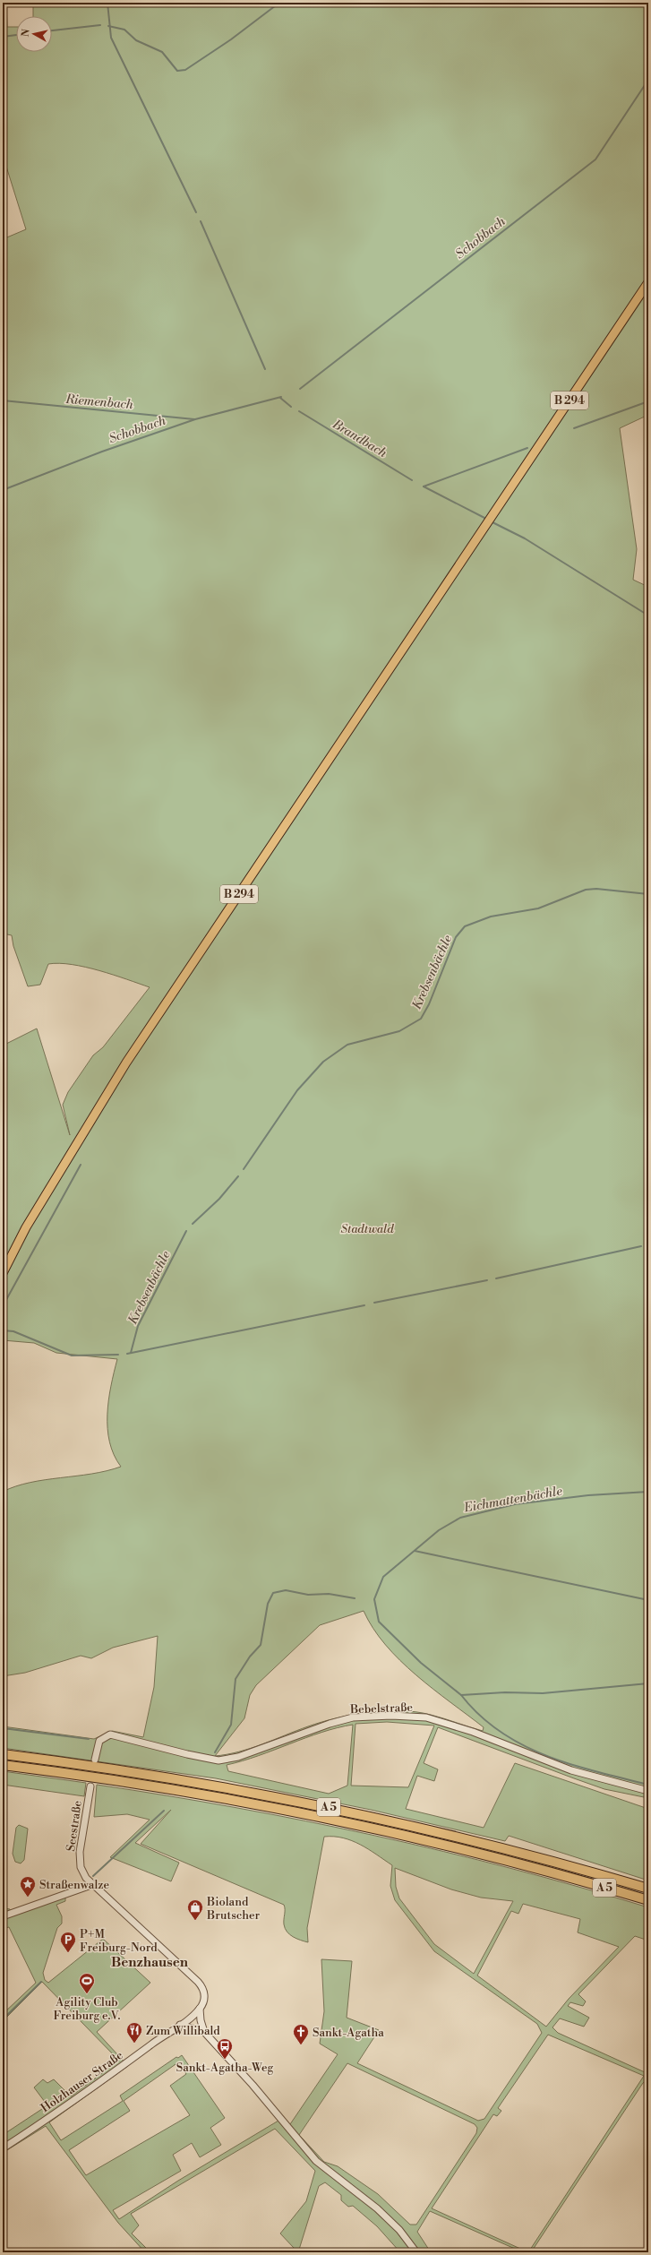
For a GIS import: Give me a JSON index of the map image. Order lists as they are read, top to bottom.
{
  "streets": {
    "highway": ["A 5"],
    "main road": ["B 294"],
    "street": ["Bebelstraße", "Seestraße", "Holzhauser Straße"]
  },
  "districts": ["Benzhausen"],
  "water": [
    "Schobbach",
    "Riemenbach",
    "Brandbach",
    "Krebsenbächle",
    "Eichmattenbächle"
  ],
  "parks": ["Stadtwald"],
  "places": {
    "place": ["Straßenwalze"],
    "shop": ["Bioland Brutscher"],
    "parking": ["P+M Freiburg-Nord"],
    "sports": ["Agility Club Freiburg e.V."],
    "restaurant": ["Zum Willibald"],
    "church": ["Sankt-Agatha"],
    "bus stop": ["Sankt-Agatha-Weg"]
  },
  "north": "left"
}
